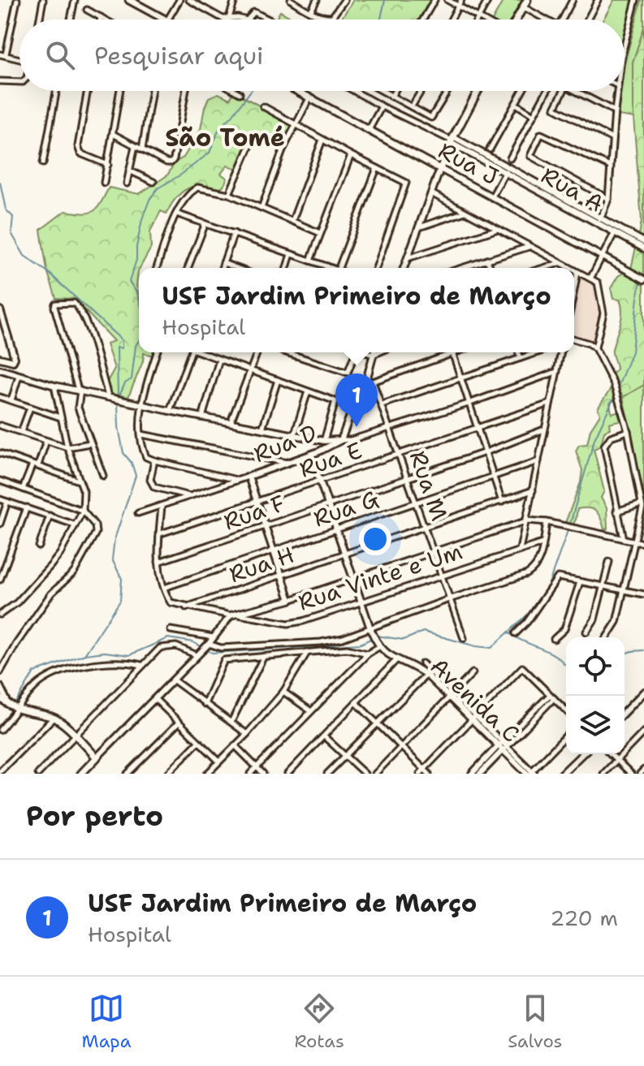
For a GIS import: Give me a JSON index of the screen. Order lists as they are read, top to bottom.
{
  "streets": {
    "main road": ["Rua J"],
    "street": [
      "Rua A",
      "Rua D",
      "Rua E",
      "Rua M",
      "Rua G",
      "Rua F",
      "Rua H",
      "Rua Vinte e Um",
      "Avenida C"
    ]
  },
  "crossings": [
    ["Rua D", "Rua M"],
    ["Rua E", "Rua M"],
    ["Rua M", "Rua G"],
    ["Rua M", "Rua F"],
    ["Rua M", "Rua H"],
    ["Rua M", "Rua Vinte e Um"],
    ["Rua H", "Rua Vinte e Um"]
  ],
  "districts": ["São Tomé"],
  "page": {
    "search": "Pesquisar aqui",
    "popup": ["USF Jardim Primeiro de Março", "Hospital"],
    "pins": "1",
    "heading": "Por perto",
    "list": [
      {
        "mark": "1",
        "name": "USF Jardim Primeiro de Março",
        "note": "Hospital",
        "value": "220 m"
      }
    ],
    "nav": ["Mapa", "Rotas", "Salvos"]
  }
}
